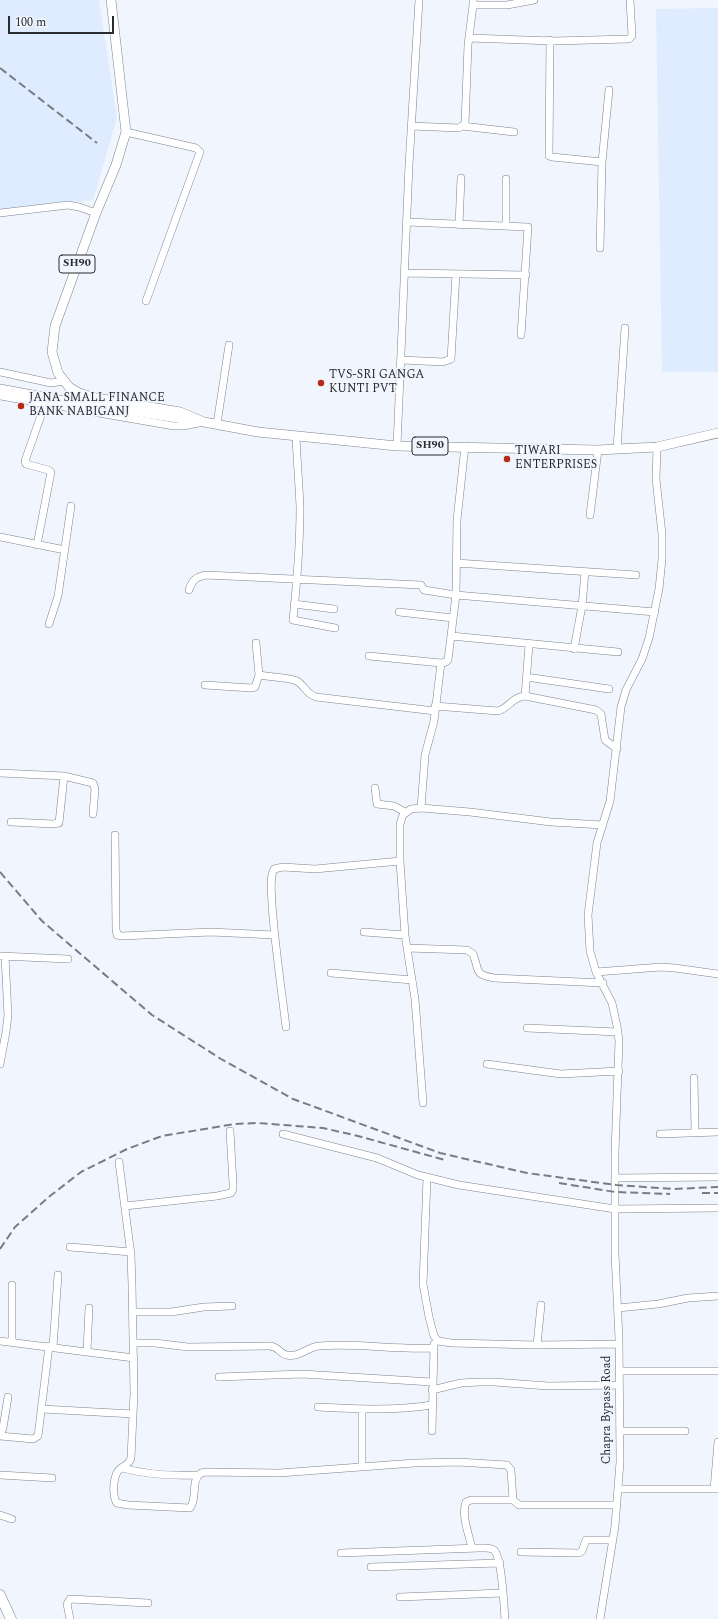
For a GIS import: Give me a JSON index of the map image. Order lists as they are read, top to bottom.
{
  "streets": {
    "main road": ["SH90"],
    "street": ["Chapra Bypass Road"]
  },
  "crossings": [
    ["SH90", "Chapra Bypass Road"]
  ],
  "places": ["TVS-SRI GANGA KUNTI PVT", "JANA SMALL FINANCE BANK NABIGANJ", "TIWARI ENTERPRISES"],
  "scale_bar": "100 m"
}
